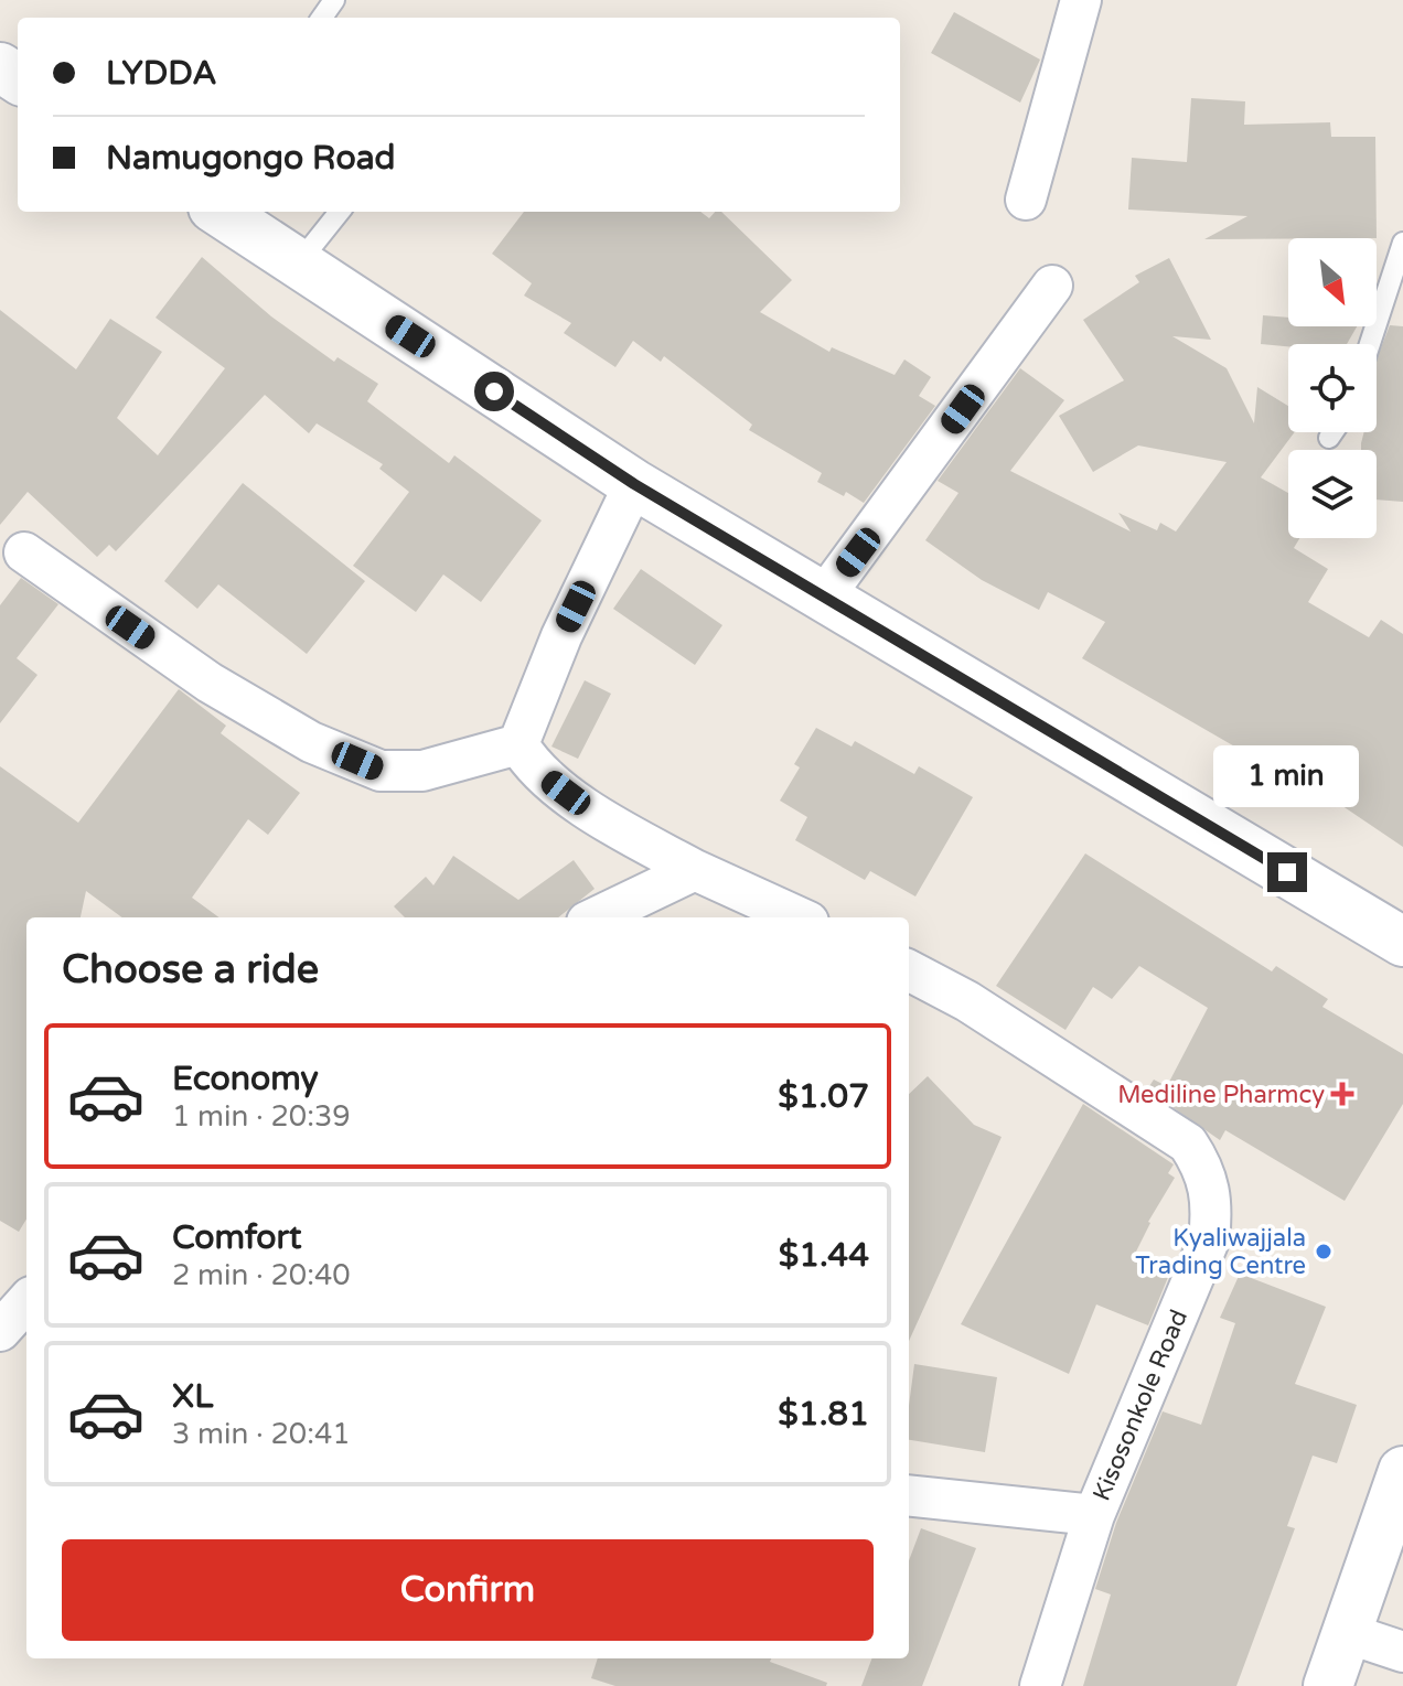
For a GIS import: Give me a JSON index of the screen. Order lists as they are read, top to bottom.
{
  "streets": {
    "street": ["Kisosonkole Road"]
  },
  "places": {
    "health": ["Mediline Pharmcy"],
    "other": ["Kyaliwajjala Trading Centre"]
  },
  "north": "bottom right",
  "page": {
    "banner": ["LYDDA", "Namugongo Road"],
    "bubble": "1 min",
    "heading": "Choose a ride",
    "list": [
      {
        "name": "Economy",
        "note": "1 min · 20:39",
        "value": "$1.07"
      },
      {
        "name": "Comfort",
        "note": "2 min · 20:40",
        "value": "$1.44"
      },
      {
        "name": "XL",
        "note": "3 min · 20:41",
        "value": "$1.81"
      }
    ],
    "buttons": "Confirm"
  }
}
